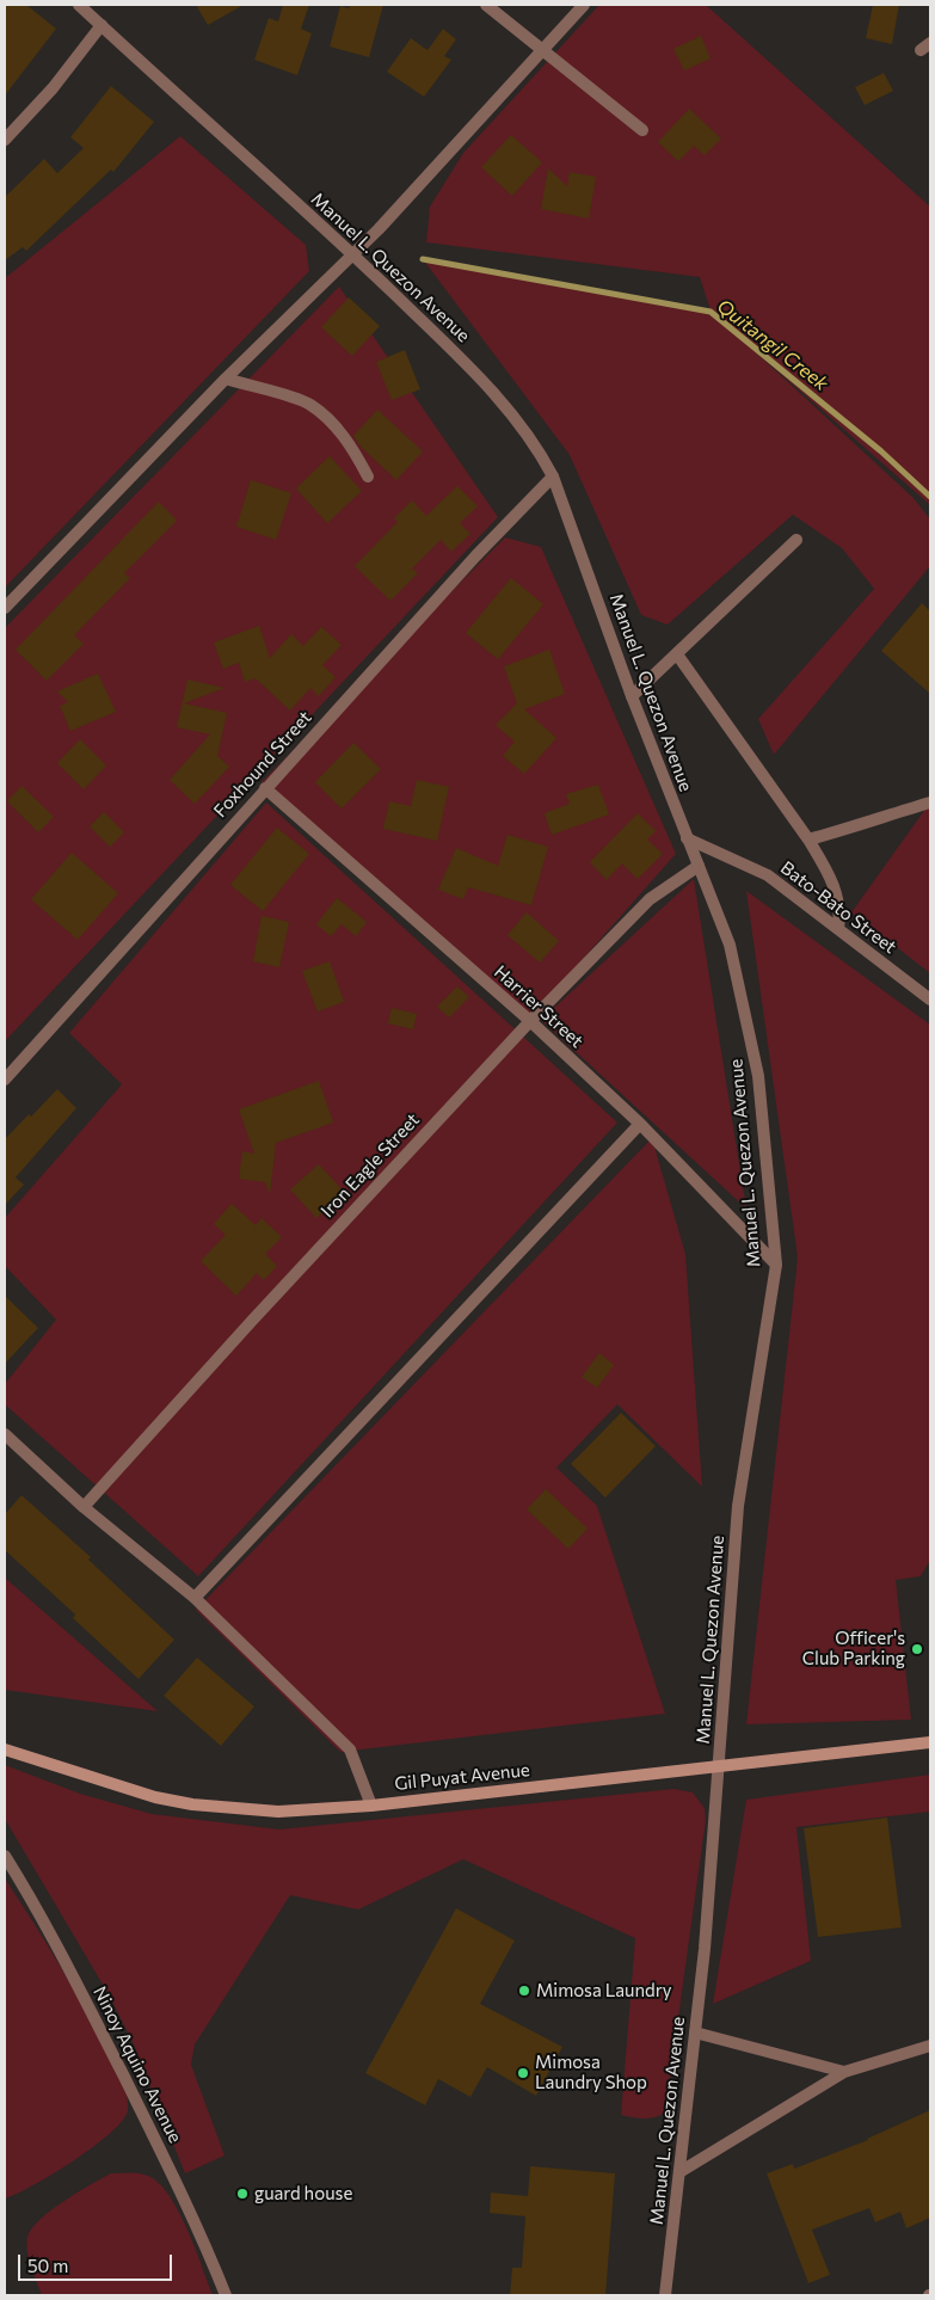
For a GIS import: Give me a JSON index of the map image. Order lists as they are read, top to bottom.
{
  "streets": {
    "main road": ["Gil Puyat Avenue"],
    "street": [
      "Manuel L. Quezon Avenue",
      "Foxhound Street",
      "Bato-Bato Street",
      "Harrier Street",
      "Iron Eagle Street",
      "Ninoy Aquino Avenue"
    ]
  },
  "crossings": [
    ["Manuel L. Quezon Avenue", "Foxhound Street"],
    ["Manuel L. Quezon Avenue", "Bato-Bato Street"],
    ["Manuel L. Quezon Avenue", "Harrier Street"],
    ["Manuel L. Quezon Avenue", "Iron Eagle Street"],
    ["Manuel L. Quezon Avenue", "Gil Puyat Avenue"],
    ["Foxhound Street", "Harrier Street"],
    ["Harrier Street", "Iron Eagle Street"]
  ],
  "water": ["Quitangil Creek"],
  "places": [
    "Officer's Club Parking",
    "Mimosa Laundry",
    "Mimosa Laundry Shop",
    "guard house"
  ],
  "scale_bar": "50 m"
}
